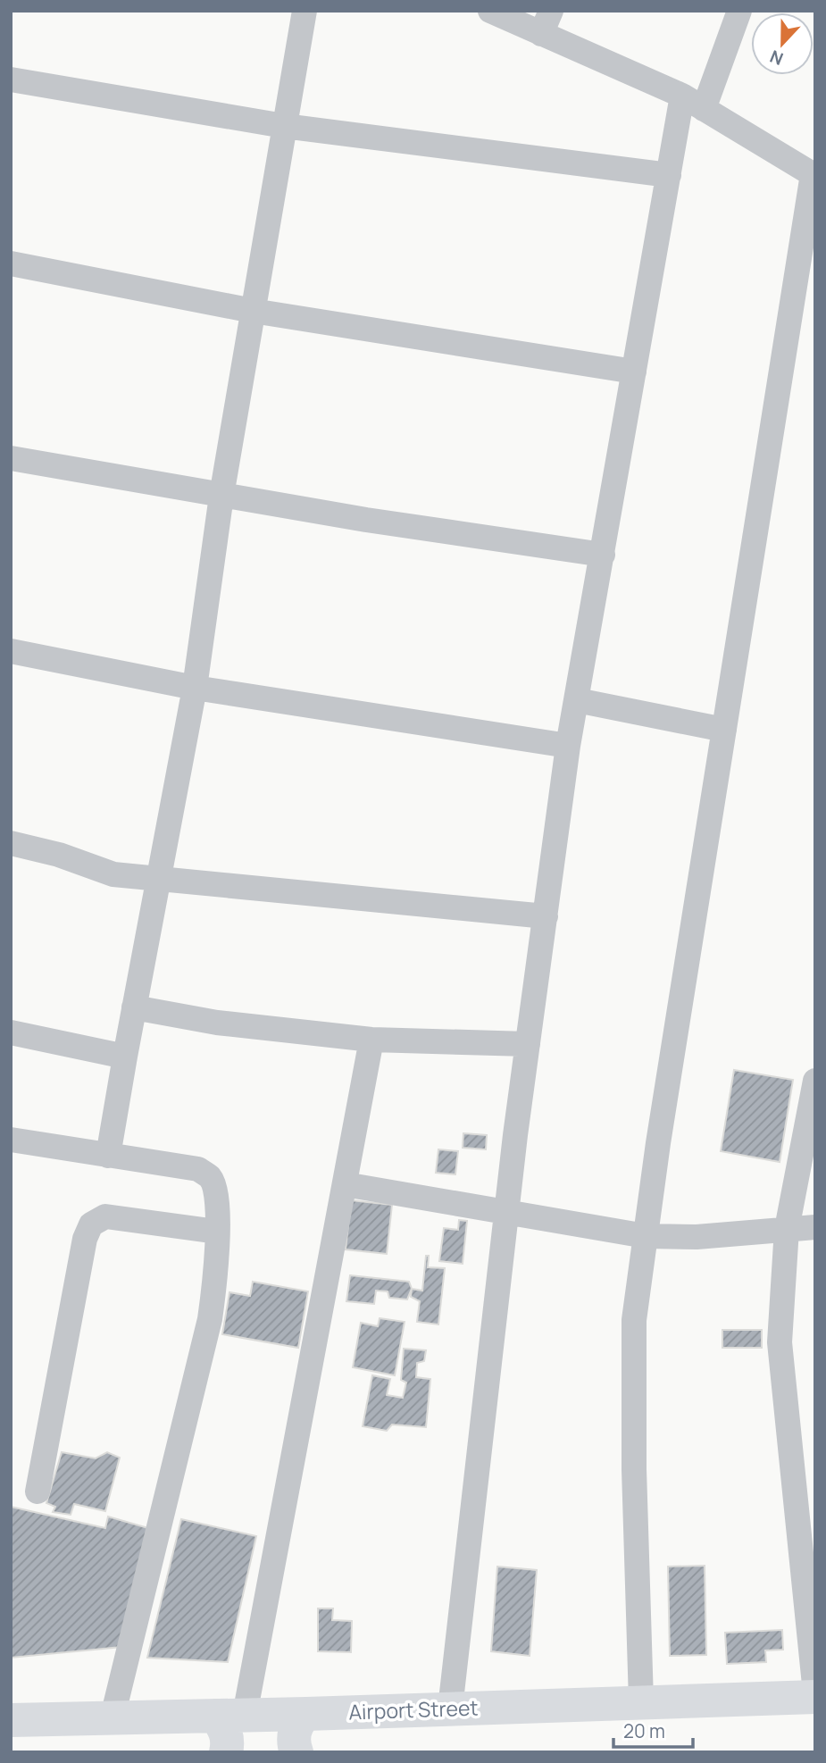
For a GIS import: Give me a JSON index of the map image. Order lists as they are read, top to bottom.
{
  "streets": {
    "main road": ["Airport Street"]
  },
  "scale_bar": "20 m",
  "north": "bottom"
}
